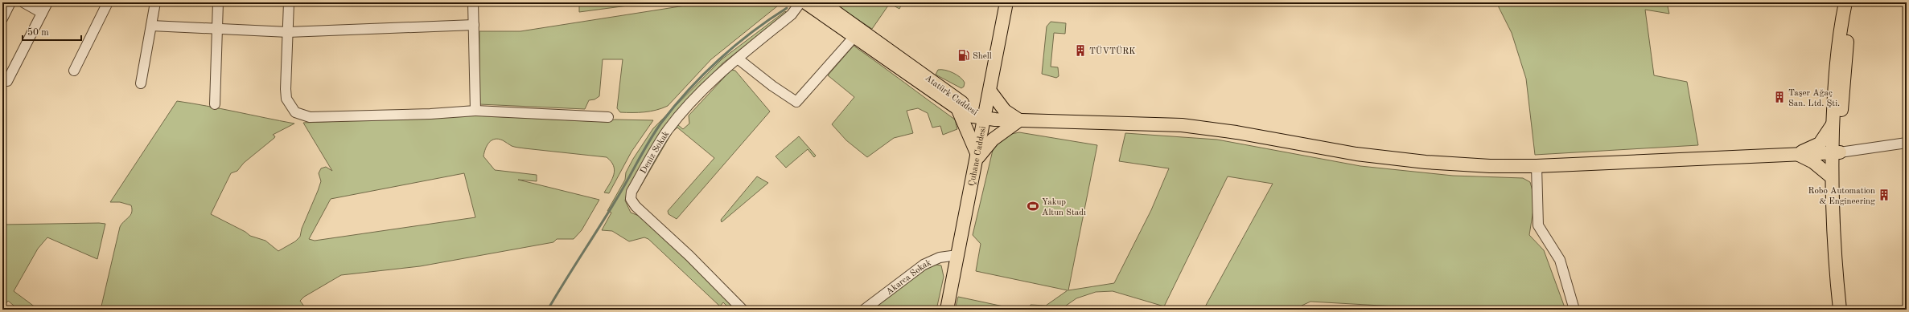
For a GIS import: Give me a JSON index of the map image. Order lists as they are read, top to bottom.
{
  "streets": {
    "main road": ["Atatürk Caddesi", "Çuhane Caddesi"],
    "street": ["Deniz Sokak", "Akarca Sokak"]
  },
  "crossings": [
    ["Atatürk Caddesi", "Çuhane Caddesi"],
    ["Çuhane Caddesi", "Akarca Sokak"]
  ],
  "places": {
    "building": ["TÜVTÜRK", "Taşer Ağaç San. Ltd. Şti.", "Robo Automation & Engineering"],
    "fuel station": ["Shell"],
    "sports": ["Yakup Altun Stadı"]
  },
  "scale_bar": "50 m"
}
